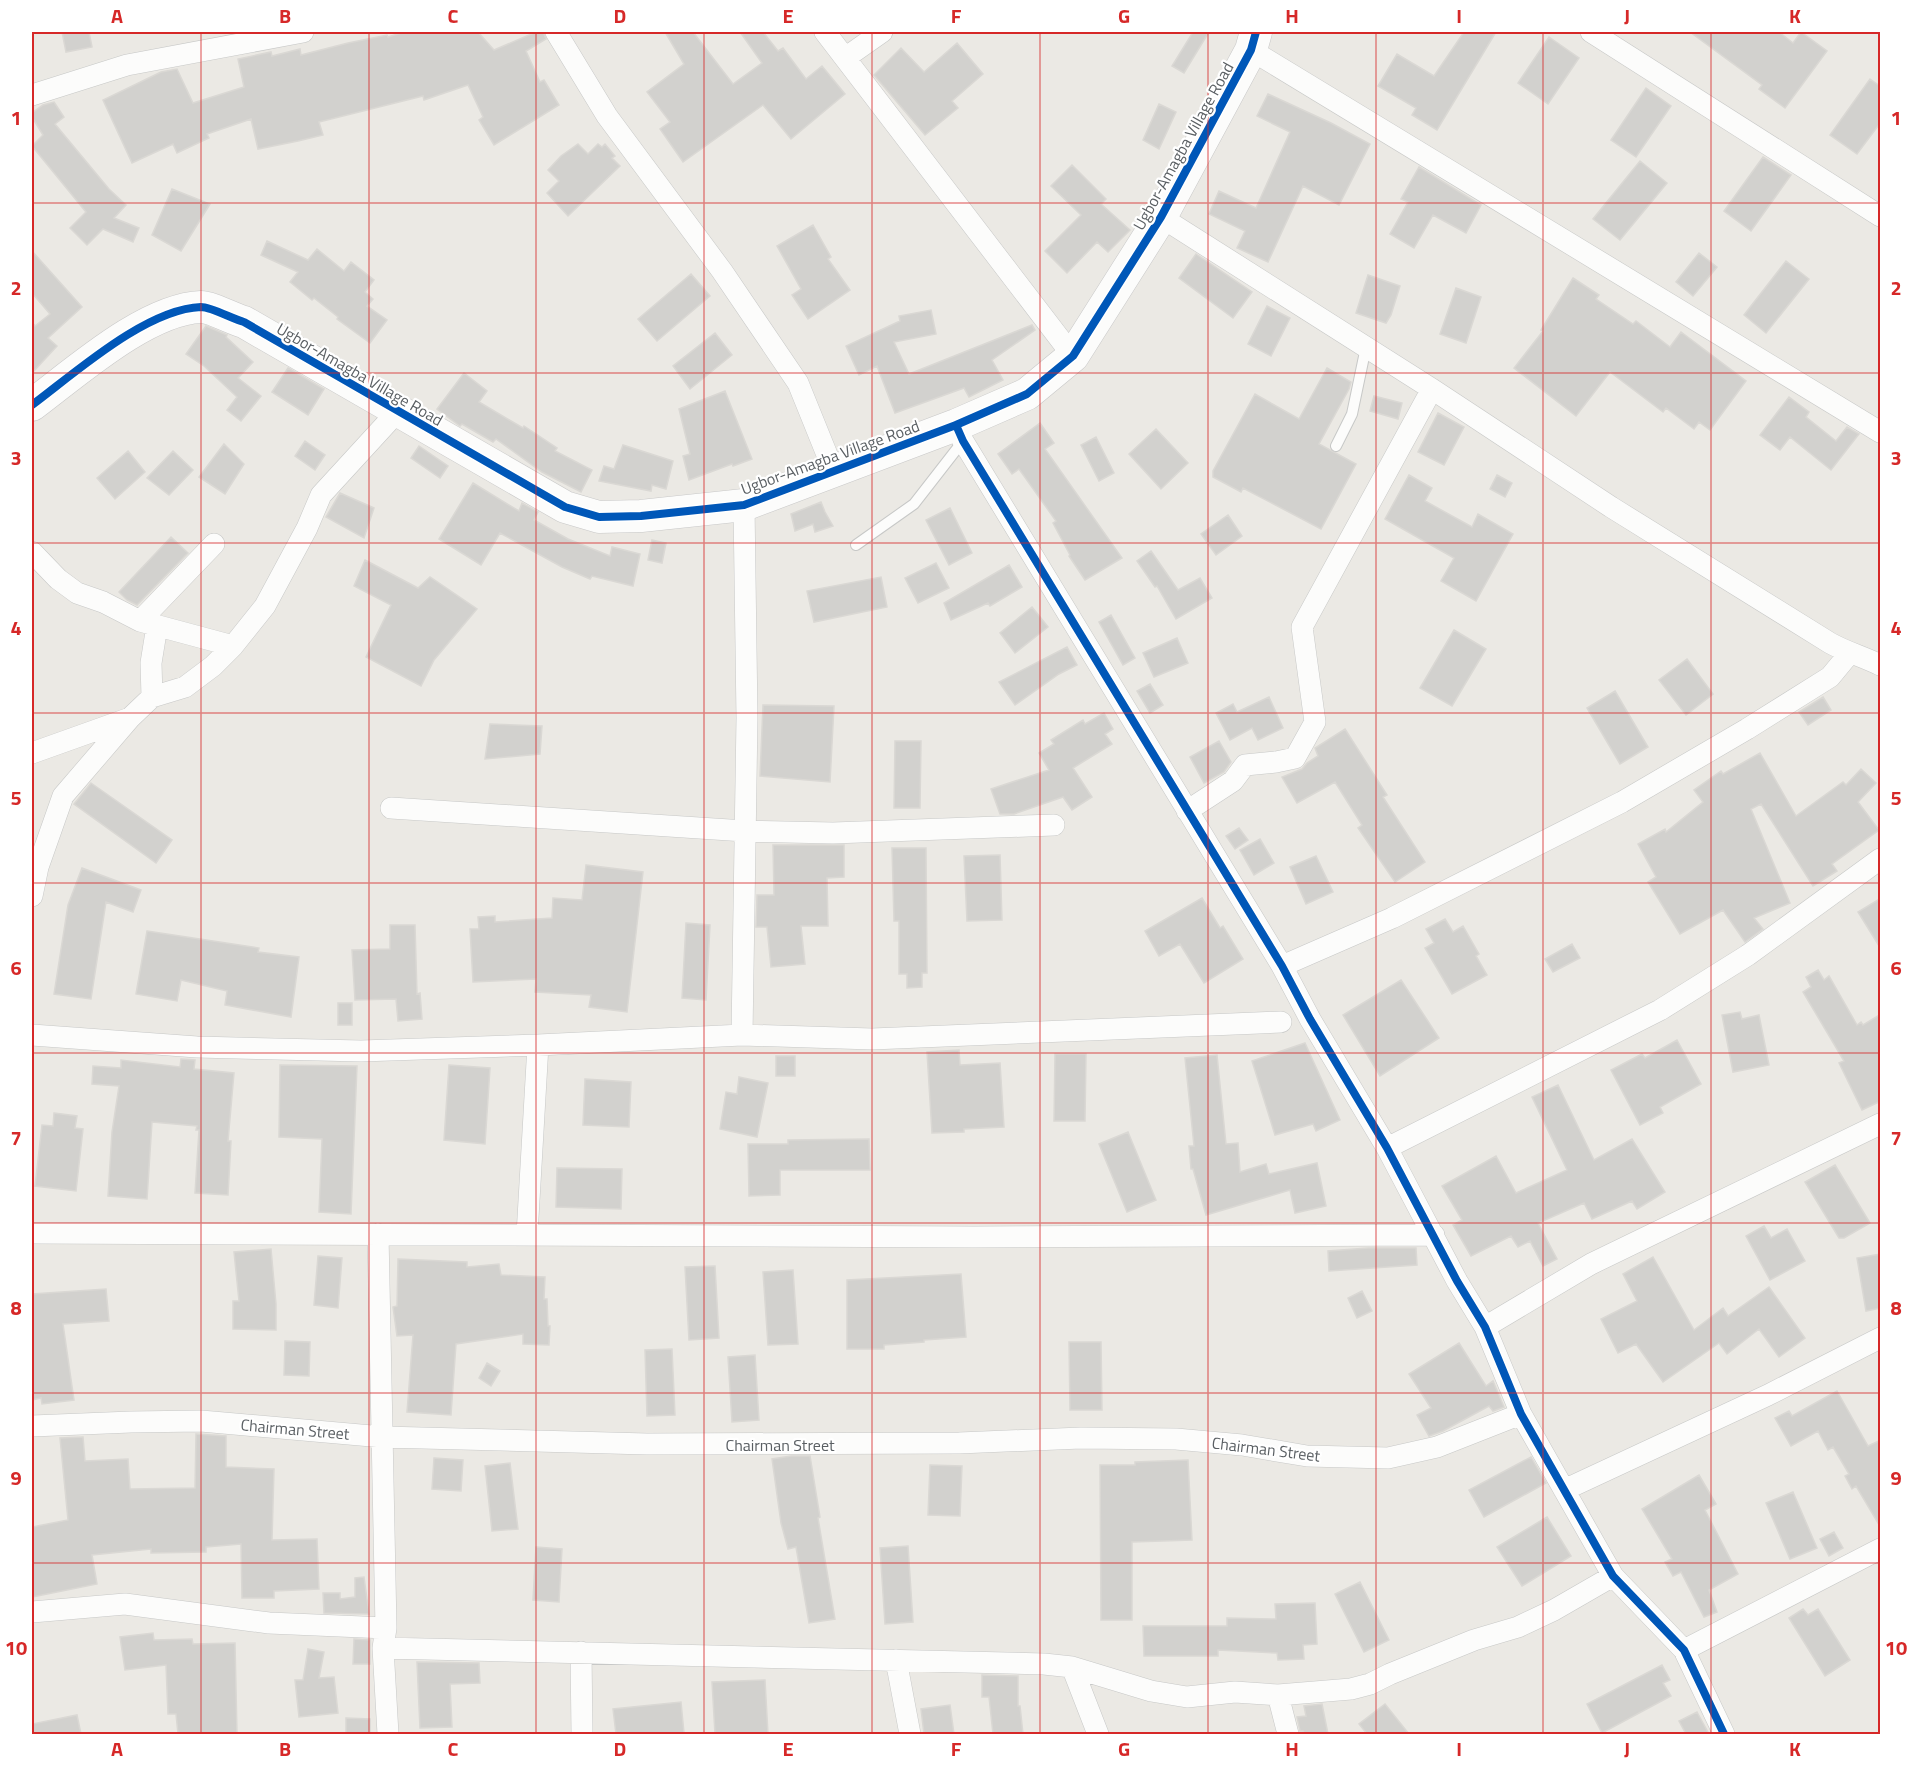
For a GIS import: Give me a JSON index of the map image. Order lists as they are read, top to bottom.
{
  "streets": {
    "street": ["Ugbor-Amagba Village Road", "Chairman Street"]
  },
  "grid": {
    "columns": [
      "A",
      "B",
      "C",
      "D",
      "E",
      "F",
      "G",
      "H",
      "I",
      "J",
      "K"
    ],
    "rows": [
      "1",
      "2",
      "3",
      "4",
      "5",
      "6",
      "7",
      "8",
      "9",
      "10"
    ]
  }
}
